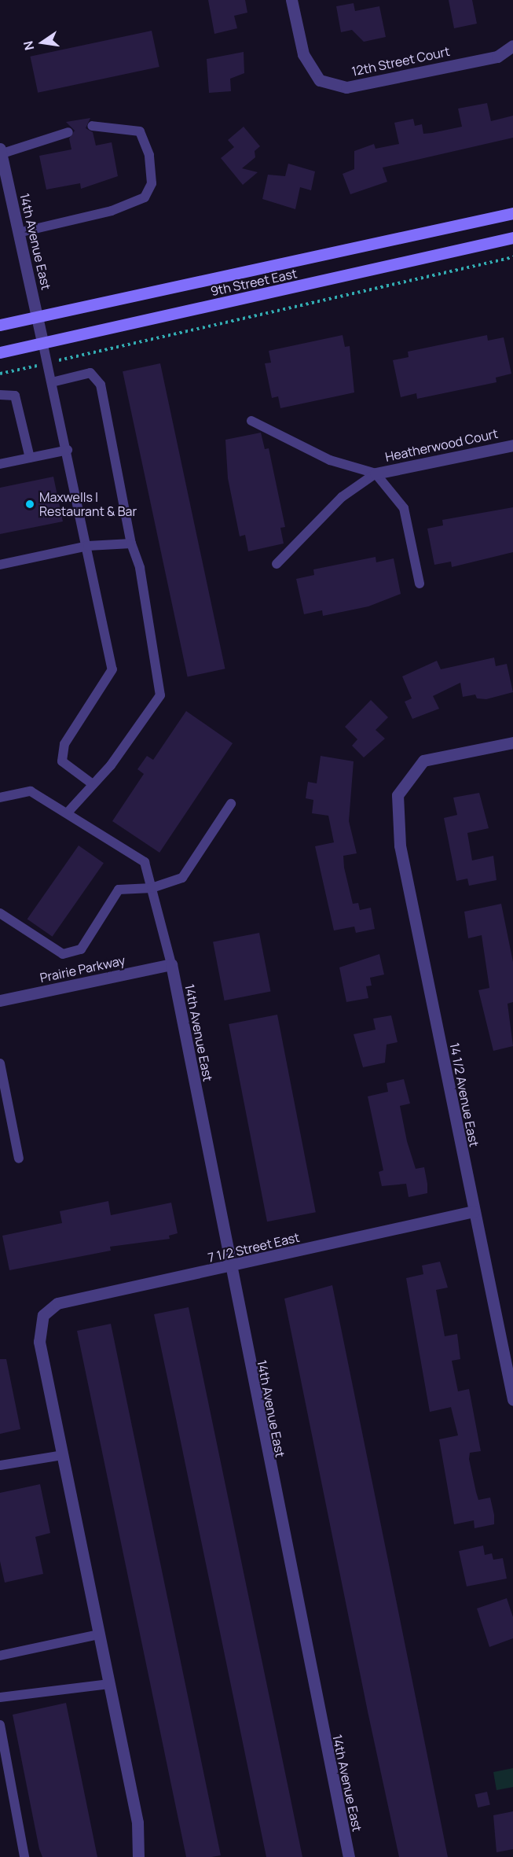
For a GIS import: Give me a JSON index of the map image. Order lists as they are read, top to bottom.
{
  "streets": {
    "main road": ["9th Street East"],
    "street": [
      "12th Street Court",
      "14th Avenue East",
      "Heatherwood Court",
      "Prairie Parkway",
      "14 1/2 Avenue East",
      "7 1/2 Street East"
    ]
  },
  "crossings": [
    ["14th Avenue East", "9th Street East"],
    ["14th Avenue East", "Prairie Parkway"],
    ["14th Avenue East", "7 1/2 Street East"],
    ["14 1/2 Avenue East", "7 1/2 Street East"]
  ],
  "places": ["Maxwells | Restaurant & Bar"],
  "north": "left"
}
